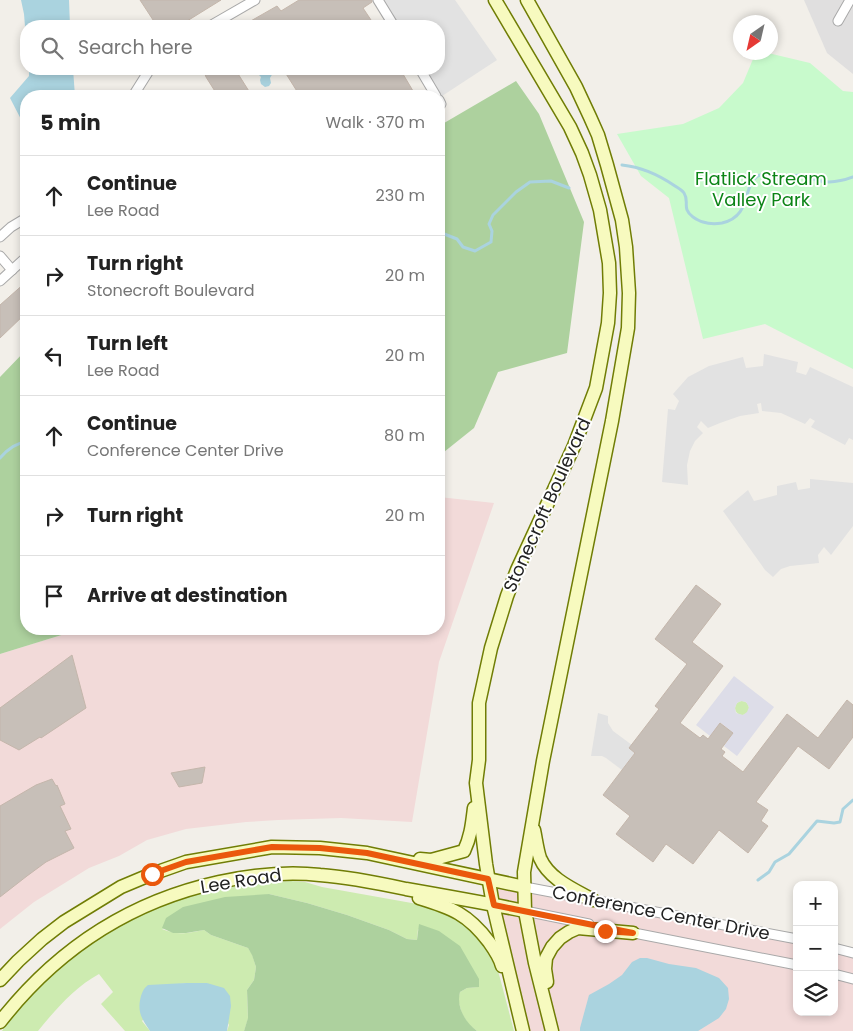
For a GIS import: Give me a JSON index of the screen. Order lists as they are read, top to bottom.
{
  "streets": {
    "main road": ["Stonecroft Boulevard", "Lee Road"],
    "street": ["Conference Center Drive"]
  },
  "crossings": [
    ["Stonecroft Boulevard", "Lee Road"],
    ["Stonecroft Boulevard", "Conference Center Drive"],
    ["Lee Road", "Conference Center Drive"]
  ],
  "parks": ["Flatlick Stream Valley Park"],
  "north": "bottom left",
  "page": {
    "search": "Search here",
    "heading": ["5 min", "Walk · 370 m"],
    "list": [
      ["Continue", "Lee Road", "230 m"],
      ["Turn right", "Stonecroft Boulevard", "20 m"],
      ["Turn left", "Lee Road", "20 m"],
      ["Continue", "Conference Center Drive", "80 m"],
      ["Turn right", "20 m"],
      "Arrive at destination"
    ],
    "map_buttons": ["+", "−"]
  }
}
